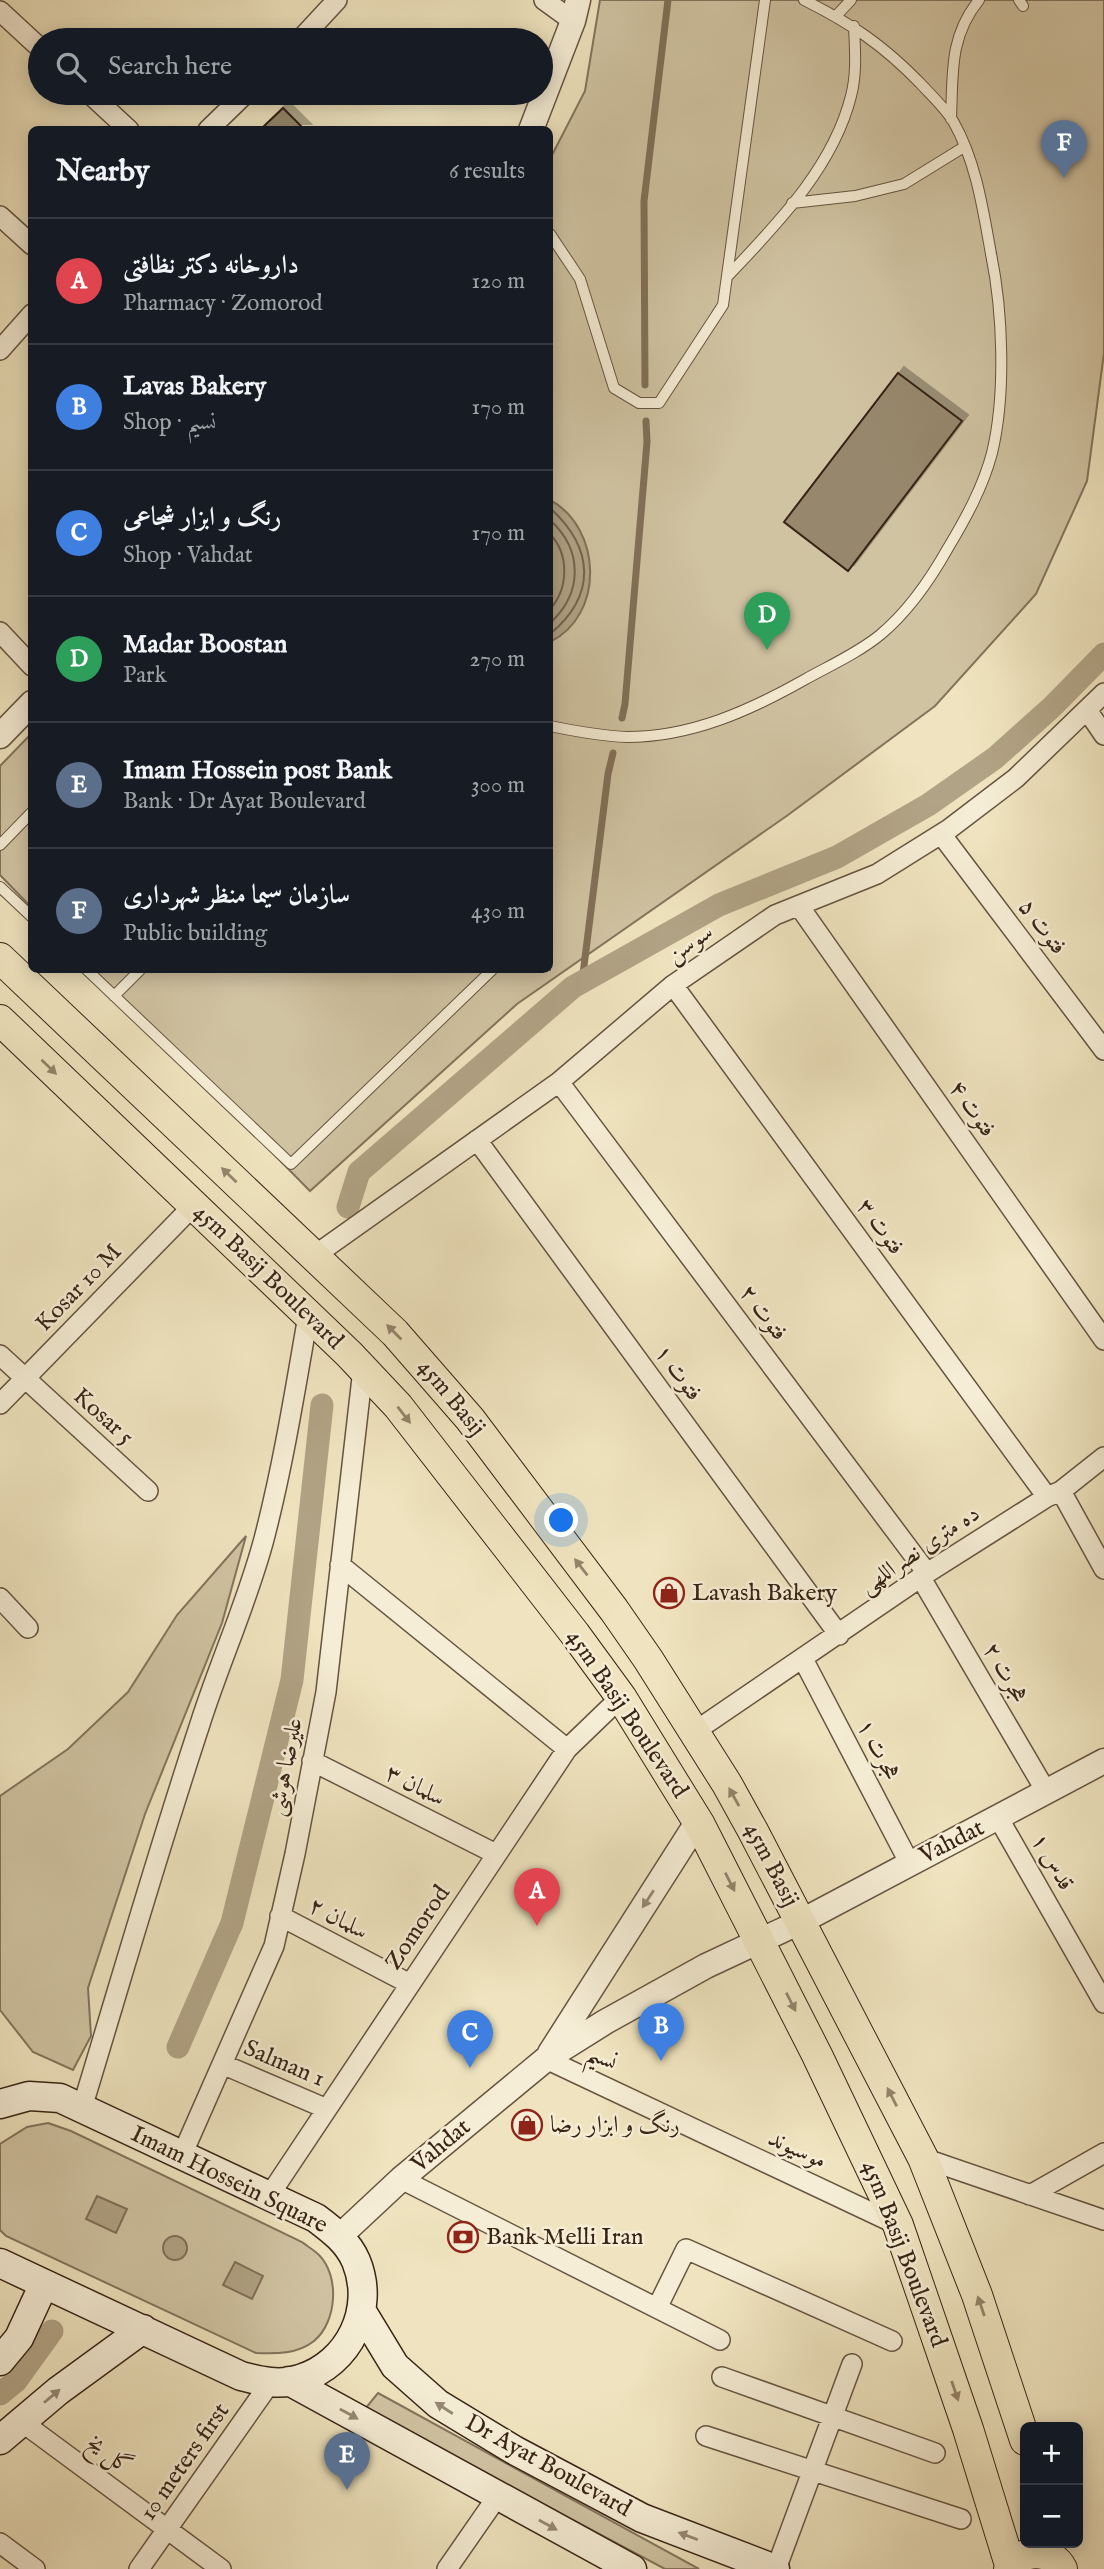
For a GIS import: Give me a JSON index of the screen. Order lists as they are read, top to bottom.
{
  "streets": {
    "main road": [
      "45m Basij Boulevard",
      "45m Basij",
      "Imam Hossein Square",
      "Dr Ayat Boulevard"
    ],
    "street": [
      "فتوت ۵",
      "سوسن",
      "فتوت ۴",
      "فتوت ۳",
      "Kosar 10 M",
      "فتوت ۲",
      "فتوت ۱",
      "Kosar 5",
      "ده متری نصراللهی",
      "هجرت ۲",
      "هجرت ۱",
      "علیرضا هوشی",
      "سلمان ۳",
      "Vahdat",
      "قدس ۱",
      "سلمان ۲",
      "Zomorod",
      "نسیم",
      "Salman 1",
      "موسیوند",
      "گل یخ",
      "10 meters first"
    ]
  },
  "crossings": [
    ["فتوت ۵", "سوسن"],
    ["سوسن", "فتوت ۴"],
    ["سوسن", "فتوت ۳"],
    ["سوسن", "فتوت ۲"],
    ["سوسن", "فتوت ۱"],
    ["سوسن", "45m Basij"],
    ["فتوت ۳", "ده متری نصراللهی"],
    ["45m Basij Boulevard", "Kosar 10 M"],
    ["45m Basij Boulevard", "45m Basij"],
    ["45m Basij Boulevard", "علیرضا هوشی"],
    ["45m Basij Boulevard", "Vahdat"],
    ["45m Basij Boulevard", "Zomorod"],
    ["45m Basij Boulevard", "موسیوند"],
    ["Kosar 10 M", "Kosar 5"],
    ["فتوت ۲", "ده متری نصراللهی"],
    ["فتوت ۲", "هجرت ۲"],
    ["فتوت ۱", "ده متری نصراللهی"],
    ["45m Basij", "ده متری نصراللهی"],
    ["45m Basij", "Vahdat"],
    ["ده متری نصراللهی", "هجرت ۲"],
    ["ده متری نصراللهی", "هجرت ۱"],
    ["هجرت ۲", "Vahdat"],
    ["هجرت ۱", "Vahdat"],
    ["علیرضا هوشی", "سلمان ۳"],
    ["علیرضا هوشی", "سلمان ۲"],
    ["علیرضا هوشی", "Salman 1"],
    ["علیرضا هوشی", "Imam Hossein Square"],
    ["سلمان ۳", "Zomorod"],
    ["Vahdat", "قدس ۱"],
    ["Vahdat", "نسیم"],
    ["Vahdat", "Imam Hossein Square"],
    ["سلمان ۲", "Zomorod"],
    ["Zomorod", "Salman 1"],
    ["Zomorod", "Imam Hossein Square"],
    ["نسیم", "موسیوند"],
    ["Imam Hossein Square", "10 meters first"],
    ["Imam Hossein Square", "Dr Ayat Boulevard"],
    ["گل یخ", "10 meters first"]
  ],
  "one_way": ["45m Basij"],
  "places": {
    "shop": ["Lavash Bakery", "رنگ و ابزار رضا"],
    "bank": ["Bank Melli Iran"]
  },
  "page": {
    "search": "Search here",
    "pins": [
      "F",
      "D",
      "A",
      "B",
      "C",
      "E"
    ],
    "heading": ["Nearby", "6 results"],
    "list": [
      {
        "mark": "A",
        "name": "داروخانه دکتر نظافتی",
        "note": "Pharmacy · Zomorod",
        "value": "120 m"
      },
      {
        "mark": "B",
        "name": "Lavas Bakery",
        "note": "Shop · نسیم",
        "value": "170 m"
      },
      {
        "mark": "C",
        "name": "رنگ و ابزار شجاعی",
        "note": "Shop · Vahdat",
        "value": "170 m"
      },
      {
        "mark": "D",
        "name": "Madar Boostan",
        "note": "Park",
        "value": "270 m"
      },
      {
        "mark": "E",
        "name": "Imam Hossein post Bank",
        "note": "Bank · Dr Ayat Boulevard",
        "value": "300 m"
      },
      {
        "mark": "F",
        "name": "سازمان سیما منظر شهرداری",
        "note": "Public building",
        "value": "430 m"
      }
    ],
    "map_buttons": ["+", "−"]
  }
}
